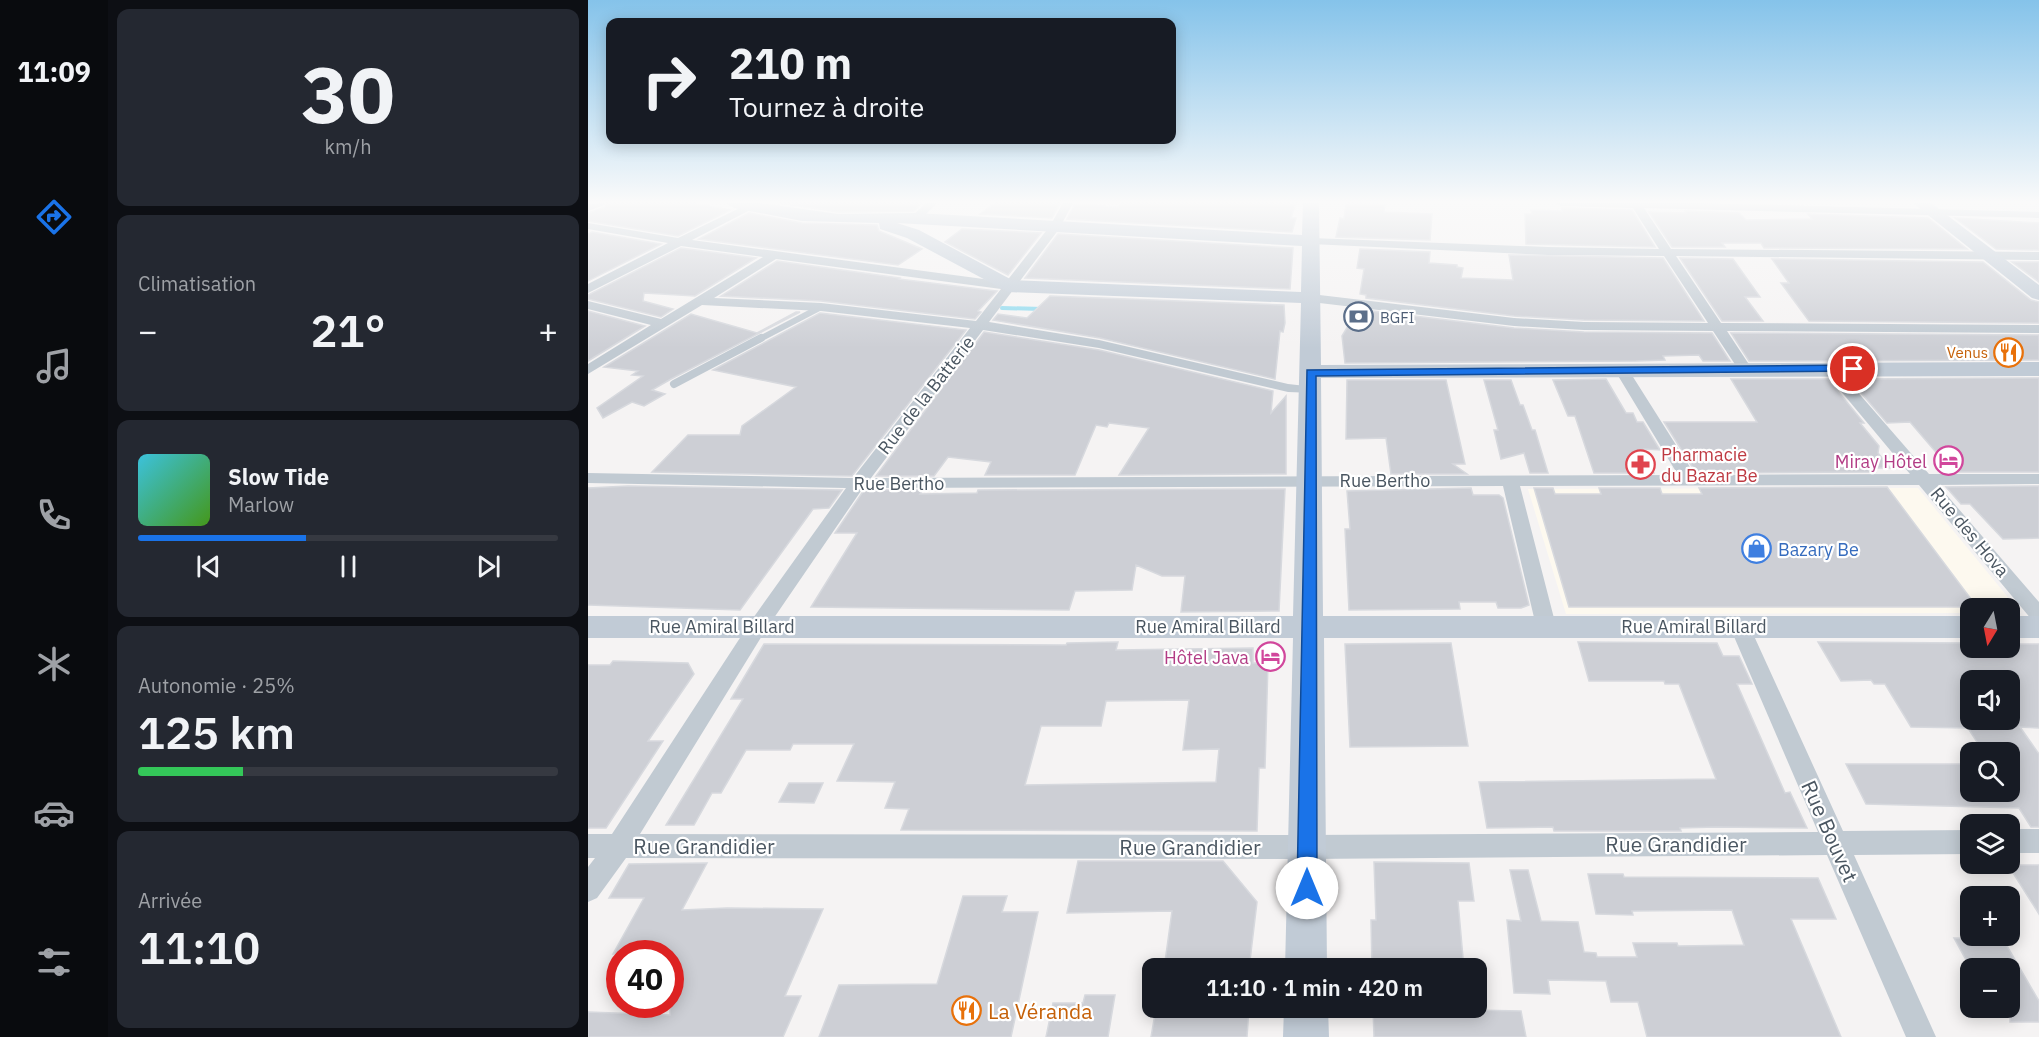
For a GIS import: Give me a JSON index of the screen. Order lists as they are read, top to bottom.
{
  "streets": {
    "street": [
      "Rue de la Batterie",
      "Rue Bertho",
      "Rue des Hova",
      "Rue Amiral Billard",
      "Rue Bouvet",
      "Rue Grandidier"
    ]
  },
  "crossings": [
    ["Rue de la Batterie", "Rue Bertho"],
    ["Rue de la Batterie", "Rue Amiral Billard"],
    ["Rue de la Batterie", "Rue Grandidier"],
    ["Rue Bertho", "Rue des Hova"],
    ["Rue Amiral Billard", "Rue Bouvet"],
    ["Rue Bouvet", "Rue Grandidier"]
  ],
  "places": {
    "bank": ["BGFI"],
    "restaurant": ["Venus", "La Véranda"],
    "hotel": ["Miray Hôtel", "Hôtel Java"],
    "pharmacy": ["Pharmacie du Bazar Be"],
    "shop": ["Bazary Be"]
  },
  "north": "bottom",
  "page": {
    "tabs": "11:09",
    "tile": [
      ["30", "km/h"],
      "Climatisation",
      ["Autonomie · 25%", "125 km"],
      ["Arrivée", "11:10"]
    ],
    "turn": ["210 m", "Tournez à droite"],
    "heat": ["−", "21°", "+"],
    "song": ["Slow Tide", "Marlow"],
    "map_buttons": ["+", "−"],
    "limit": "40",
    "trip": "11:10 · 1 min · 420 m"
  }
}
